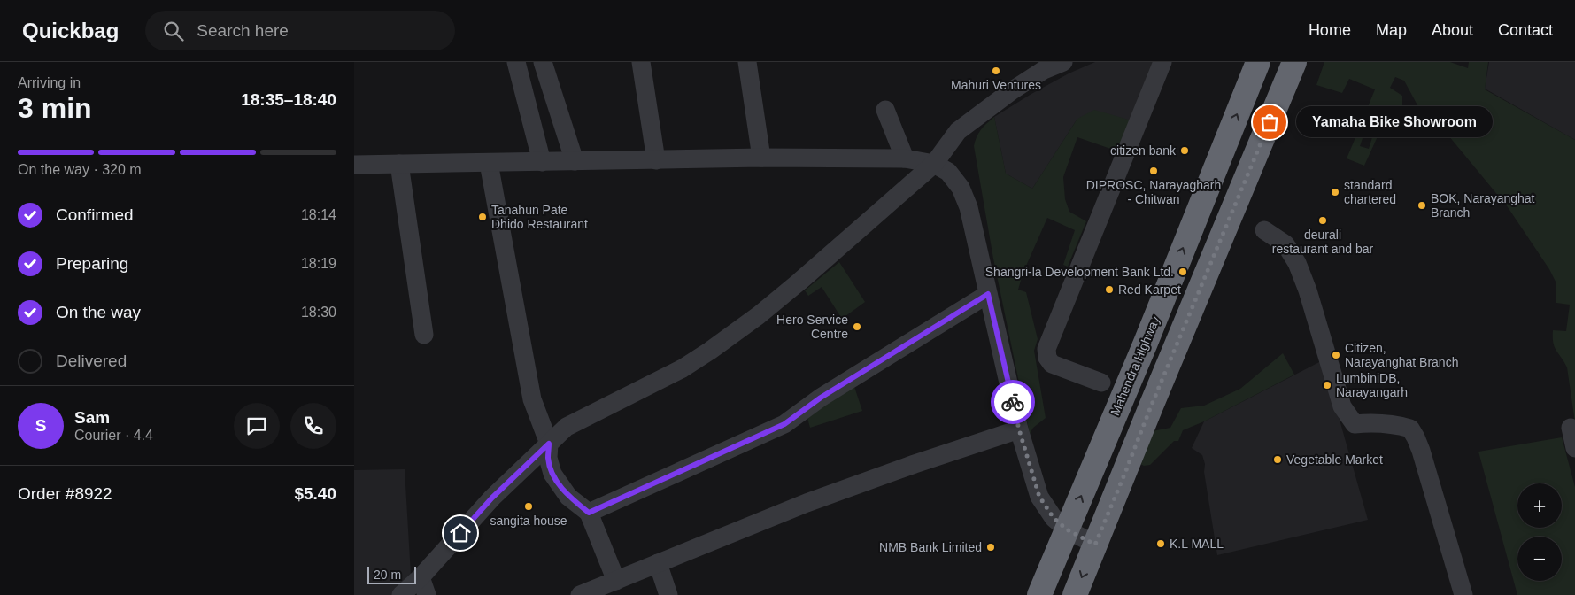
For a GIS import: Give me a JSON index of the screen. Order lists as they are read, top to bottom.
{
  "streets": {
    "highway": ["Mahendra Highway"]
  },
  "places": [
    "Mahuri Ventures",
    "Yamaha Bike Showroom",
    "citizen bank",
    "DIPROSC, Narayagharh - Chitwan",
    "standard chartered",
    "BOK, Narayanghat Branch",
    "Tanahun Pate Dhido Restaurant",
    "deurali restaurant and bar",
    "Shangri-la Development Bank Ltd.",
    "Red Karpet",
    "Hero Service Centre",
    "Citizen, Narayanghat Branch",
    "LumbiniDB, Narayangarh",
    "Vegetable Market",
    "sangita house",
    "K.L MALL",
    "NMB Bank Limited"
  ],
  "scale_bar": "20 m",
  "page": {
    "header": "Quickbag",
    "search": "Search here",
    "nav": [
      "Home",
      "Map",
      "About",
      "Contact"
    ],
    "heading": ["3 min", "Arriving in", "18:35–18:40"],
    "panel": [
      "Sam",
      "Courier · 4.4",
      "Order #8922",
      "$5.40"
    ],
    "bubble": "Yamaha Bike Showroom",
    "bar": "On the way · 320 m",
    "list": [
      ["Confirmed", "18:14"],
      ["Preparing", "18:19"],
      ["On the way", "18:30"],
      "Delivered"
    ],
    "round": "S",
    "map_buttons": ["+", "−"],
    "scale": "20 m"
  }
}
